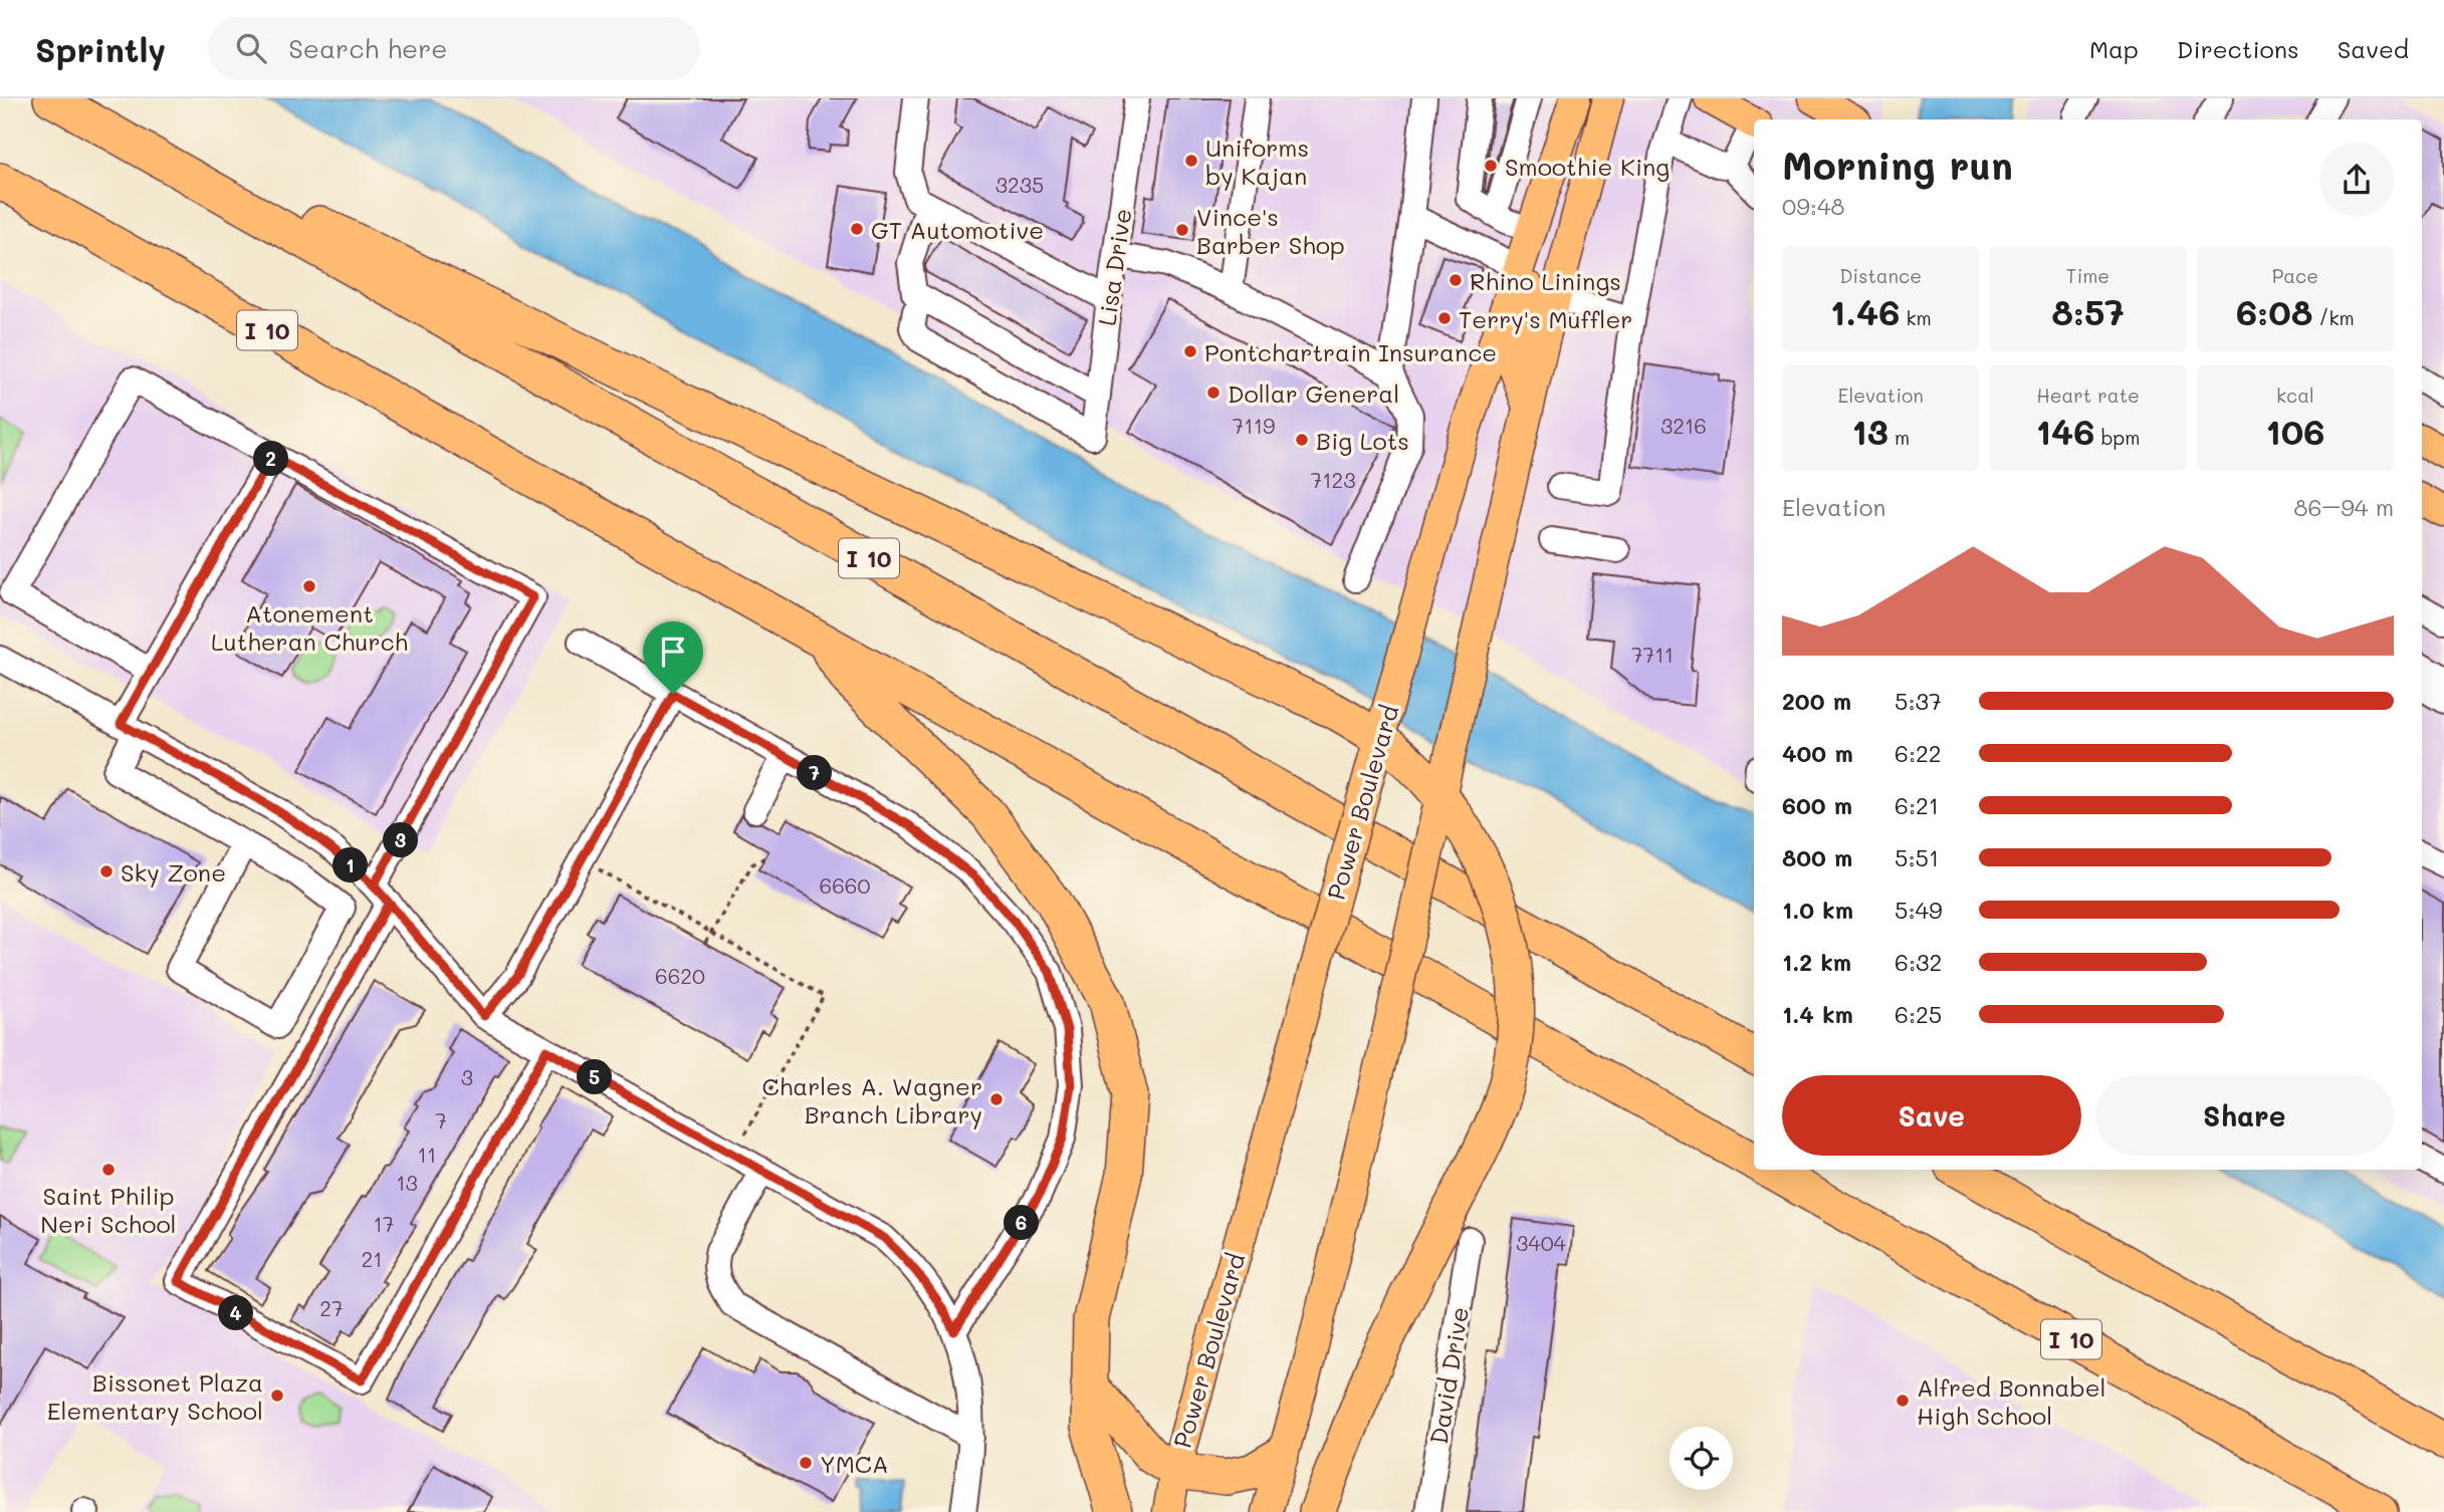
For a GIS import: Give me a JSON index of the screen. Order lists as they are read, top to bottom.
{
  "streets": {
    "highway": ["I 10"],
    "main road": ["Power Boulevard"],
    "street": ["Lisa Drive", "David Drive"]
  },
  "places": [
    "Uniforms by Kajan",
    "Smoothie King",
    "GT Automotive",
    "Vince's Barber Shop",
    "Rhino Linings",
    "Terry's Muffler",
    "Pontchartrain Insurance",
    "Dollar General",
    "Big Lots",
    "Atonement Lutheran Church",
    "Sky Zone",
    "Charles A. Wagner Branch Library",
    "Saint Philip Neri School",
    "Bissonet Plaza Elementary School",
    "Alfred Bonnabel High School",
    "YMCA"
  ],
  "house_numbers": [
    "3235",
    "7119",
    "3216",
    "7123",
    "7711",
    "6660",
    "6620",
    "3",
    "7",
    "11",
    "13",
    "17",
    "3404",
    "21",
    "27"
  ],
  "page": {
    "header": "Sprintly",
    "search": "Search here",
    "nav": ["Map", "Directions", "Saved"],
    "heading": ["Morning run", "09:48"],
    "stats": [
      ["Distance", "1.46 km"],
      ["Time", "8:57"],
      ["Pace", "6:08 /km"],
      ["Elevation", "13 m"],
      ["Heart rate", "146 bpm"],
      ["kcal", "106"]
    ],
    "pins": [
      "2",
      "7",
      "3",
      "1",
      "5",
      "6",
      "4"
    ],
    "chart": ["Elevation", "86–94 m"],
    "list": [
      {
        "name": "200 m",
        "note": "5:37"
      },
      {
        "name": "400 m",
        "note": "6:22"
      },
      {
        "name": "600 m",
        "note": "6:21"
      },
      {
        "name": "800 m",
        "note": "5:51"
      },
      {
        "name": "1.0 km",
        "note": "5:49"
      },
      {
        "name": "1.2 km",
        "note": "6:32"
      },
      {
        "name": "1.4 km",
        "note": "6:25"
      }
    ],
    "buttons": ["Save", "Share"]
  }
}
